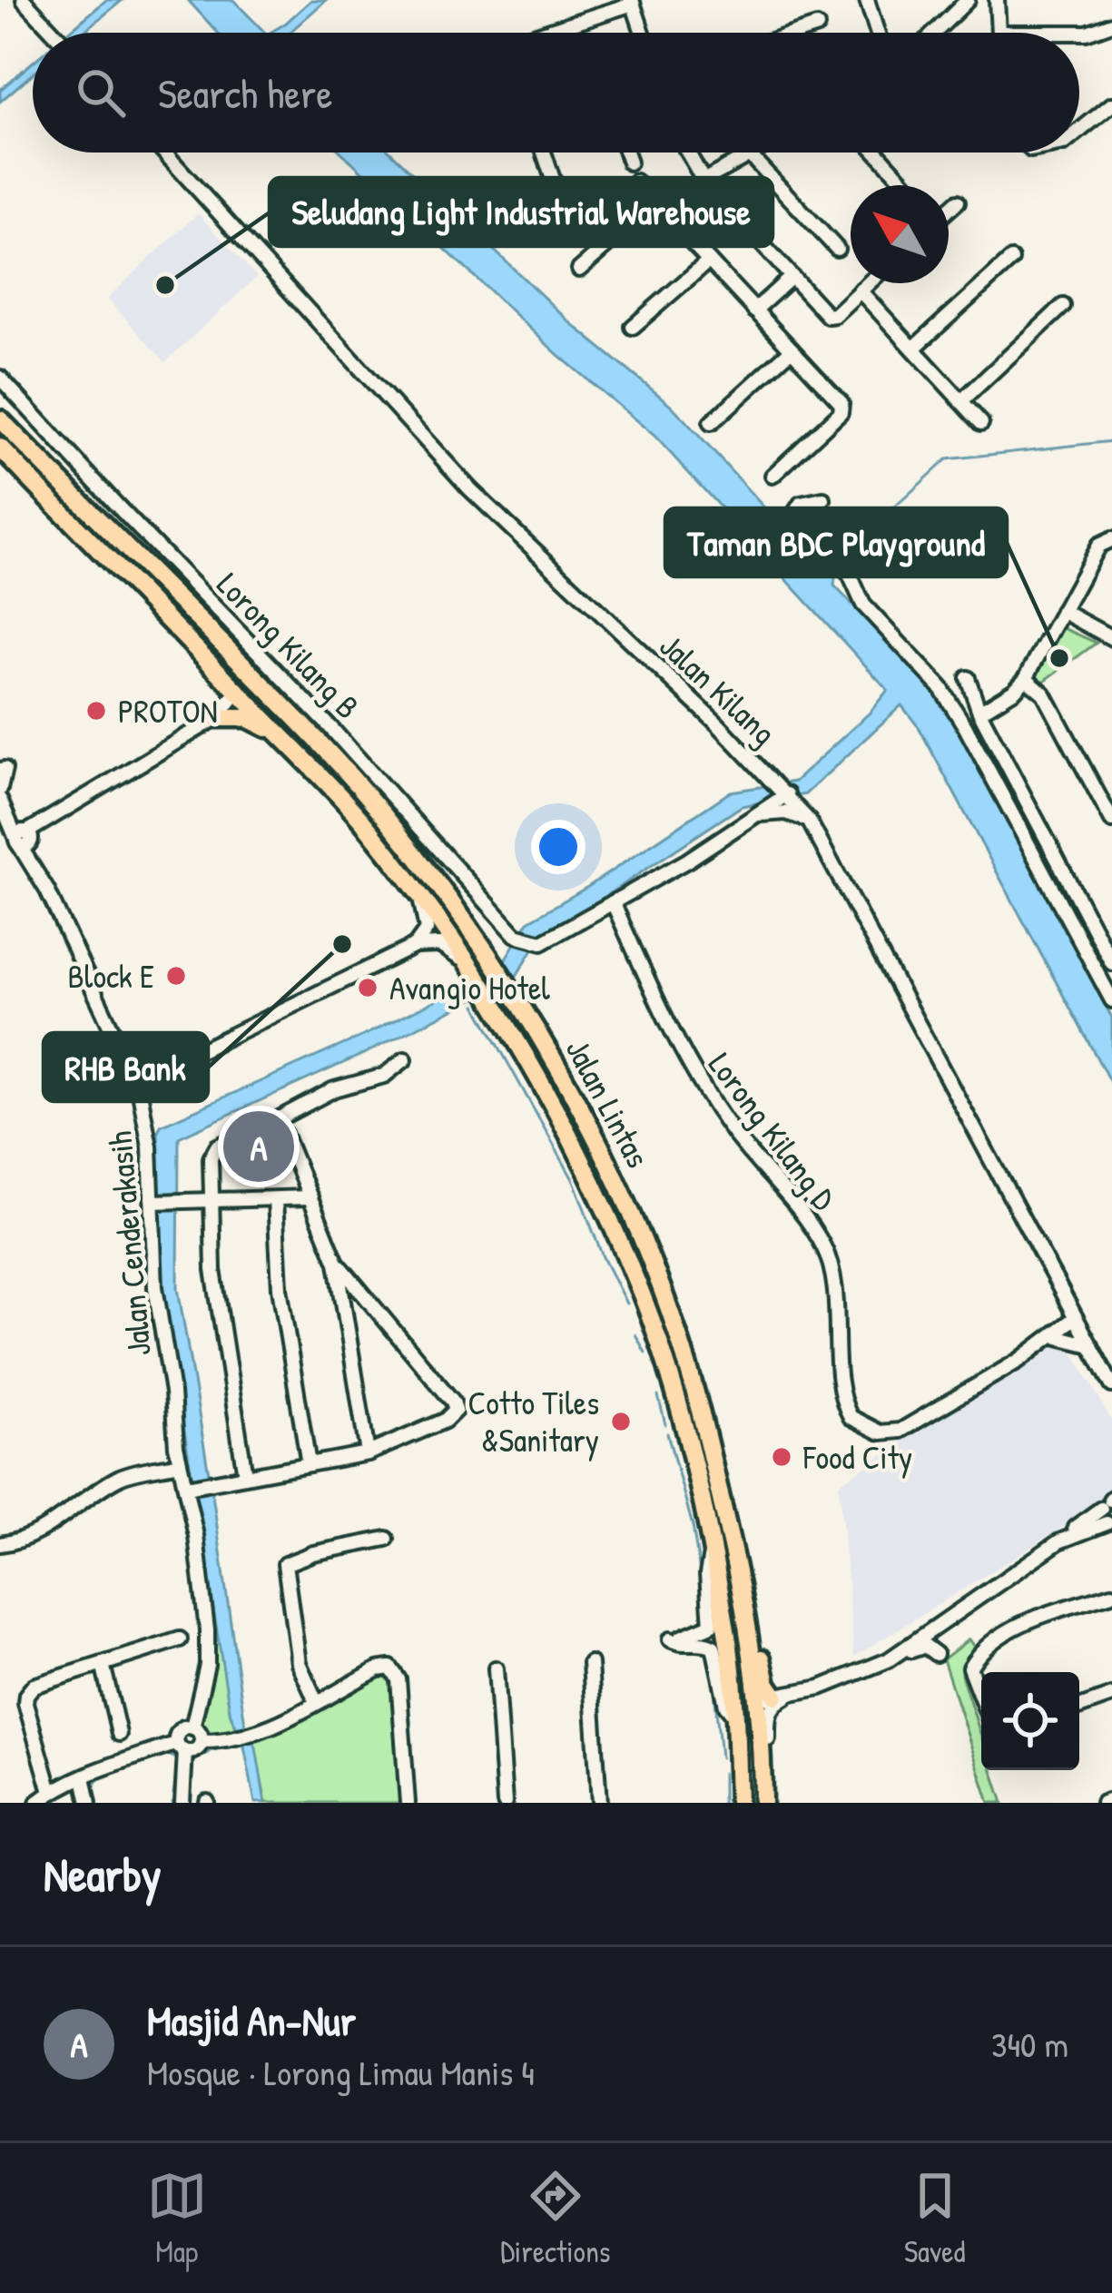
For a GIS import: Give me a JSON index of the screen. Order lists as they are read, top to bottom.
{
  "streets": {
    "highway": ["Jalan Lintas"],
    "street": [
      "Lorong Kilang B",
      "Jalan Kilang",
      "Lorong Kilang D",
      "Jalan Cenderakasih"
    ]
  },
  "crossings": [
    ["Lorong Kilang B", "Lorong Kilang D"]
  ],
  "places": [
    "Seludang Light Industrial Warehouse",
    "Taman BDC Playground",
    "PROTON",
    "RHB Bank",
    "Block E",
    "Avangio Hotel",
    "Cotto Tiles &Sanitary",
    "Food City"
  ],
  "north": "top left",
  "page": {
    "search": "Search here",
    "pins": "A",
    "heading": "Nearby",
    "list": [
      {
        "mark": "A",
        "name": "Masjid An-Nur",
        "note": "Mosque · Lorong Limau Manis 4",
        "value": "340 m"
      }
    ],
    "nav": ["Map", "Directions", "Saved"]
  }
}
